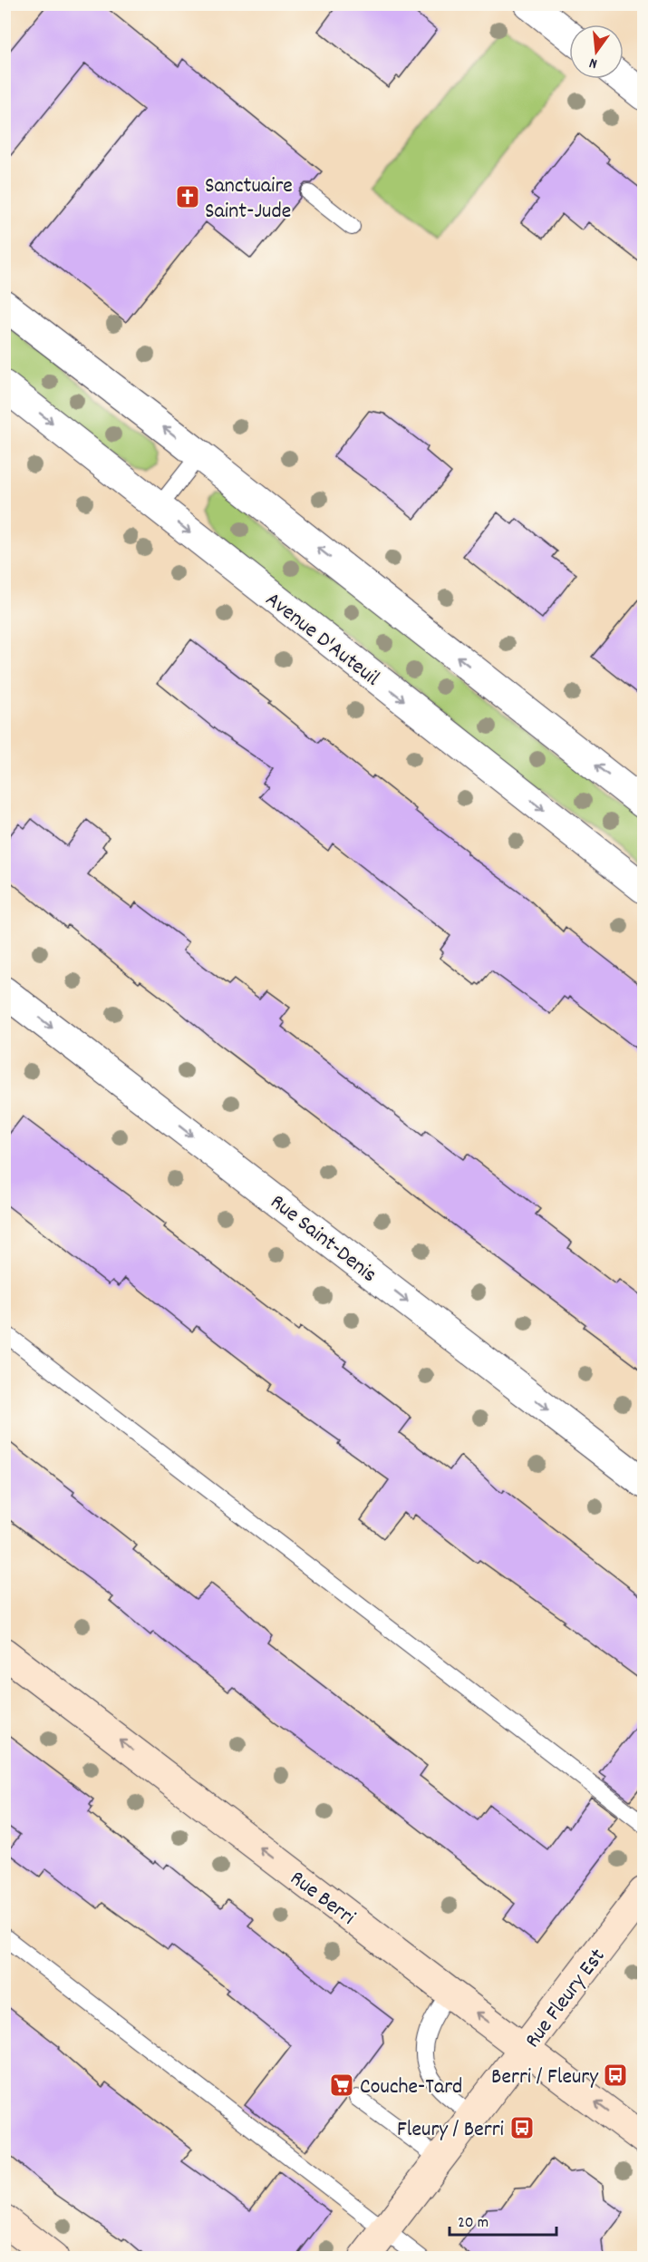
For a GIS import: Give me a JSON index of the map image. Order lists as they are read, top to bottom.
{
  "streets": {
    "main road": ["Rue Berri", "Rue Fleury Est"],
    "street": ["Avenue D'Auteuil", "Rue Saint-Denis"]
  },
  "crossings": [
    ["Rue Berri", "Rue Fleury Est"]
  ],
  "one_way": ["Rue Saint-Denis", "Rue Berri"],
  "places": {
    "church": ["Sanctuaire Saint-Jude"],
    "bus stop": ["Berri / Fleury", "Fleury / Berri"],
    "supermarket": ["Couche-Tard"]
  },
  "scale_bar": "20 m",
  "north": "bottom"
}
